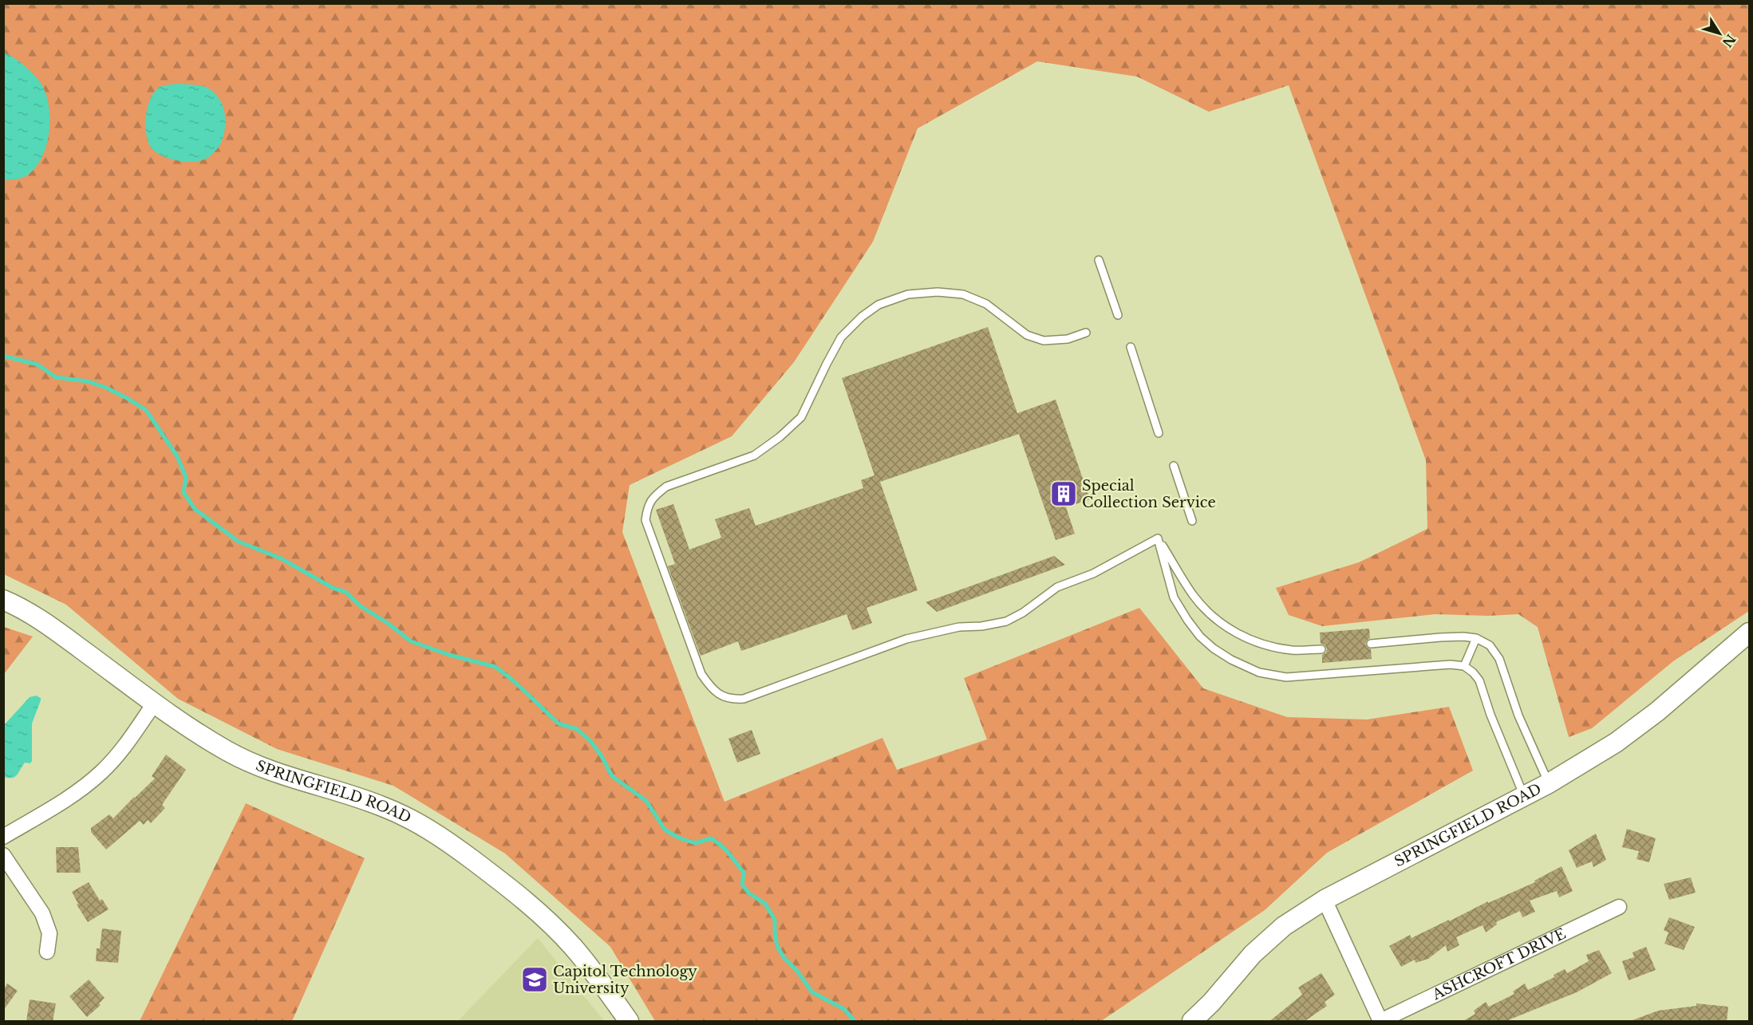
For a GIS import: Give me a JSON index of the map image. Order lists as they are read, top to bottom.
{
  "streets": {
    "street": ["SPRINGFIELD ROAD", "ASHCROFT DRIVE"]
  },
  "places": {
    "building": ["Special Collection Service"],
    "school or university": ["Capitol Technology University"]
  },
  "north": "bottom right"
}
